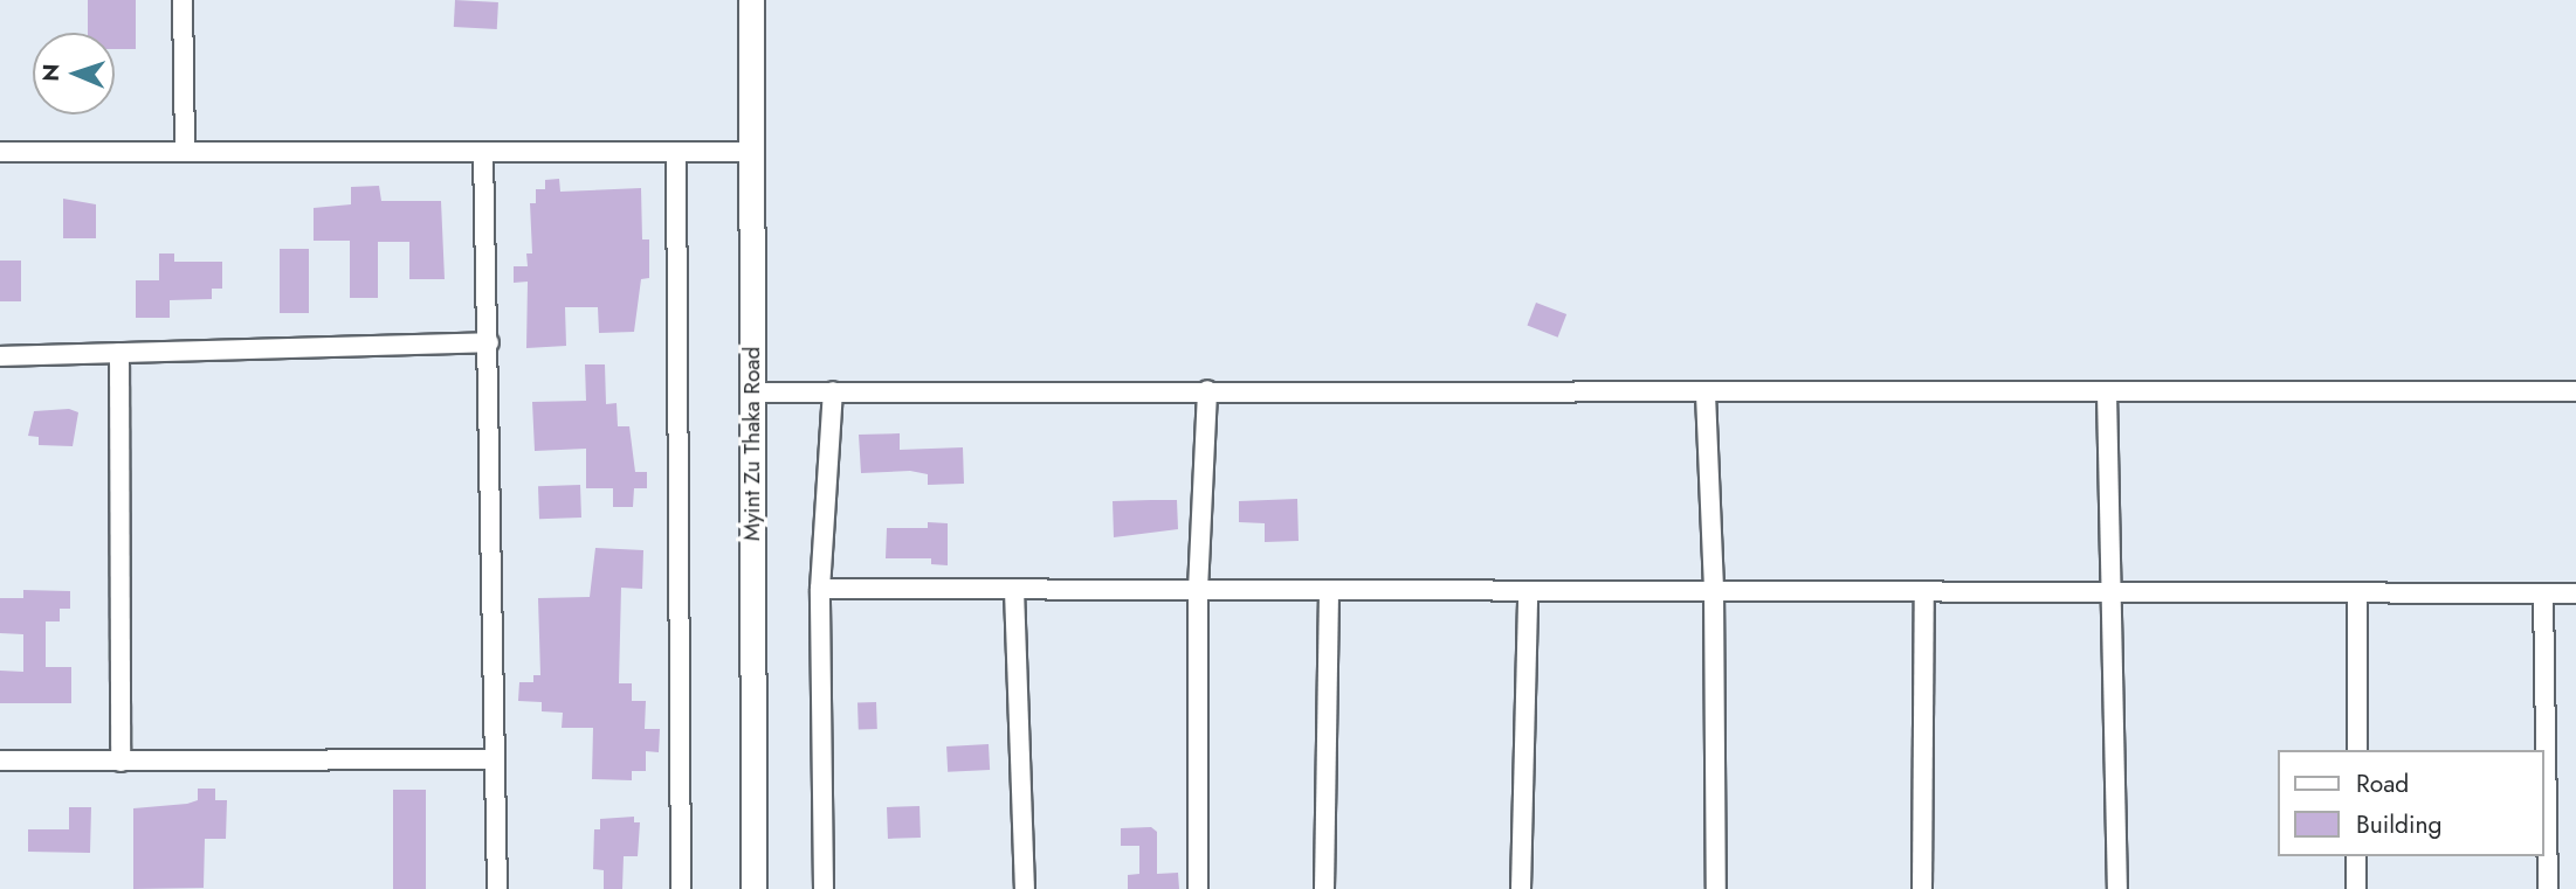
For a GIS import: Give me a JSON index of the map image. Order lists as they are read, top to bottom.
{
  "streets": {
    "street": ["Myint Zu Thaka Road"]
  },
  "legend": ["Road", "Building"],
  "north": "left"
}
